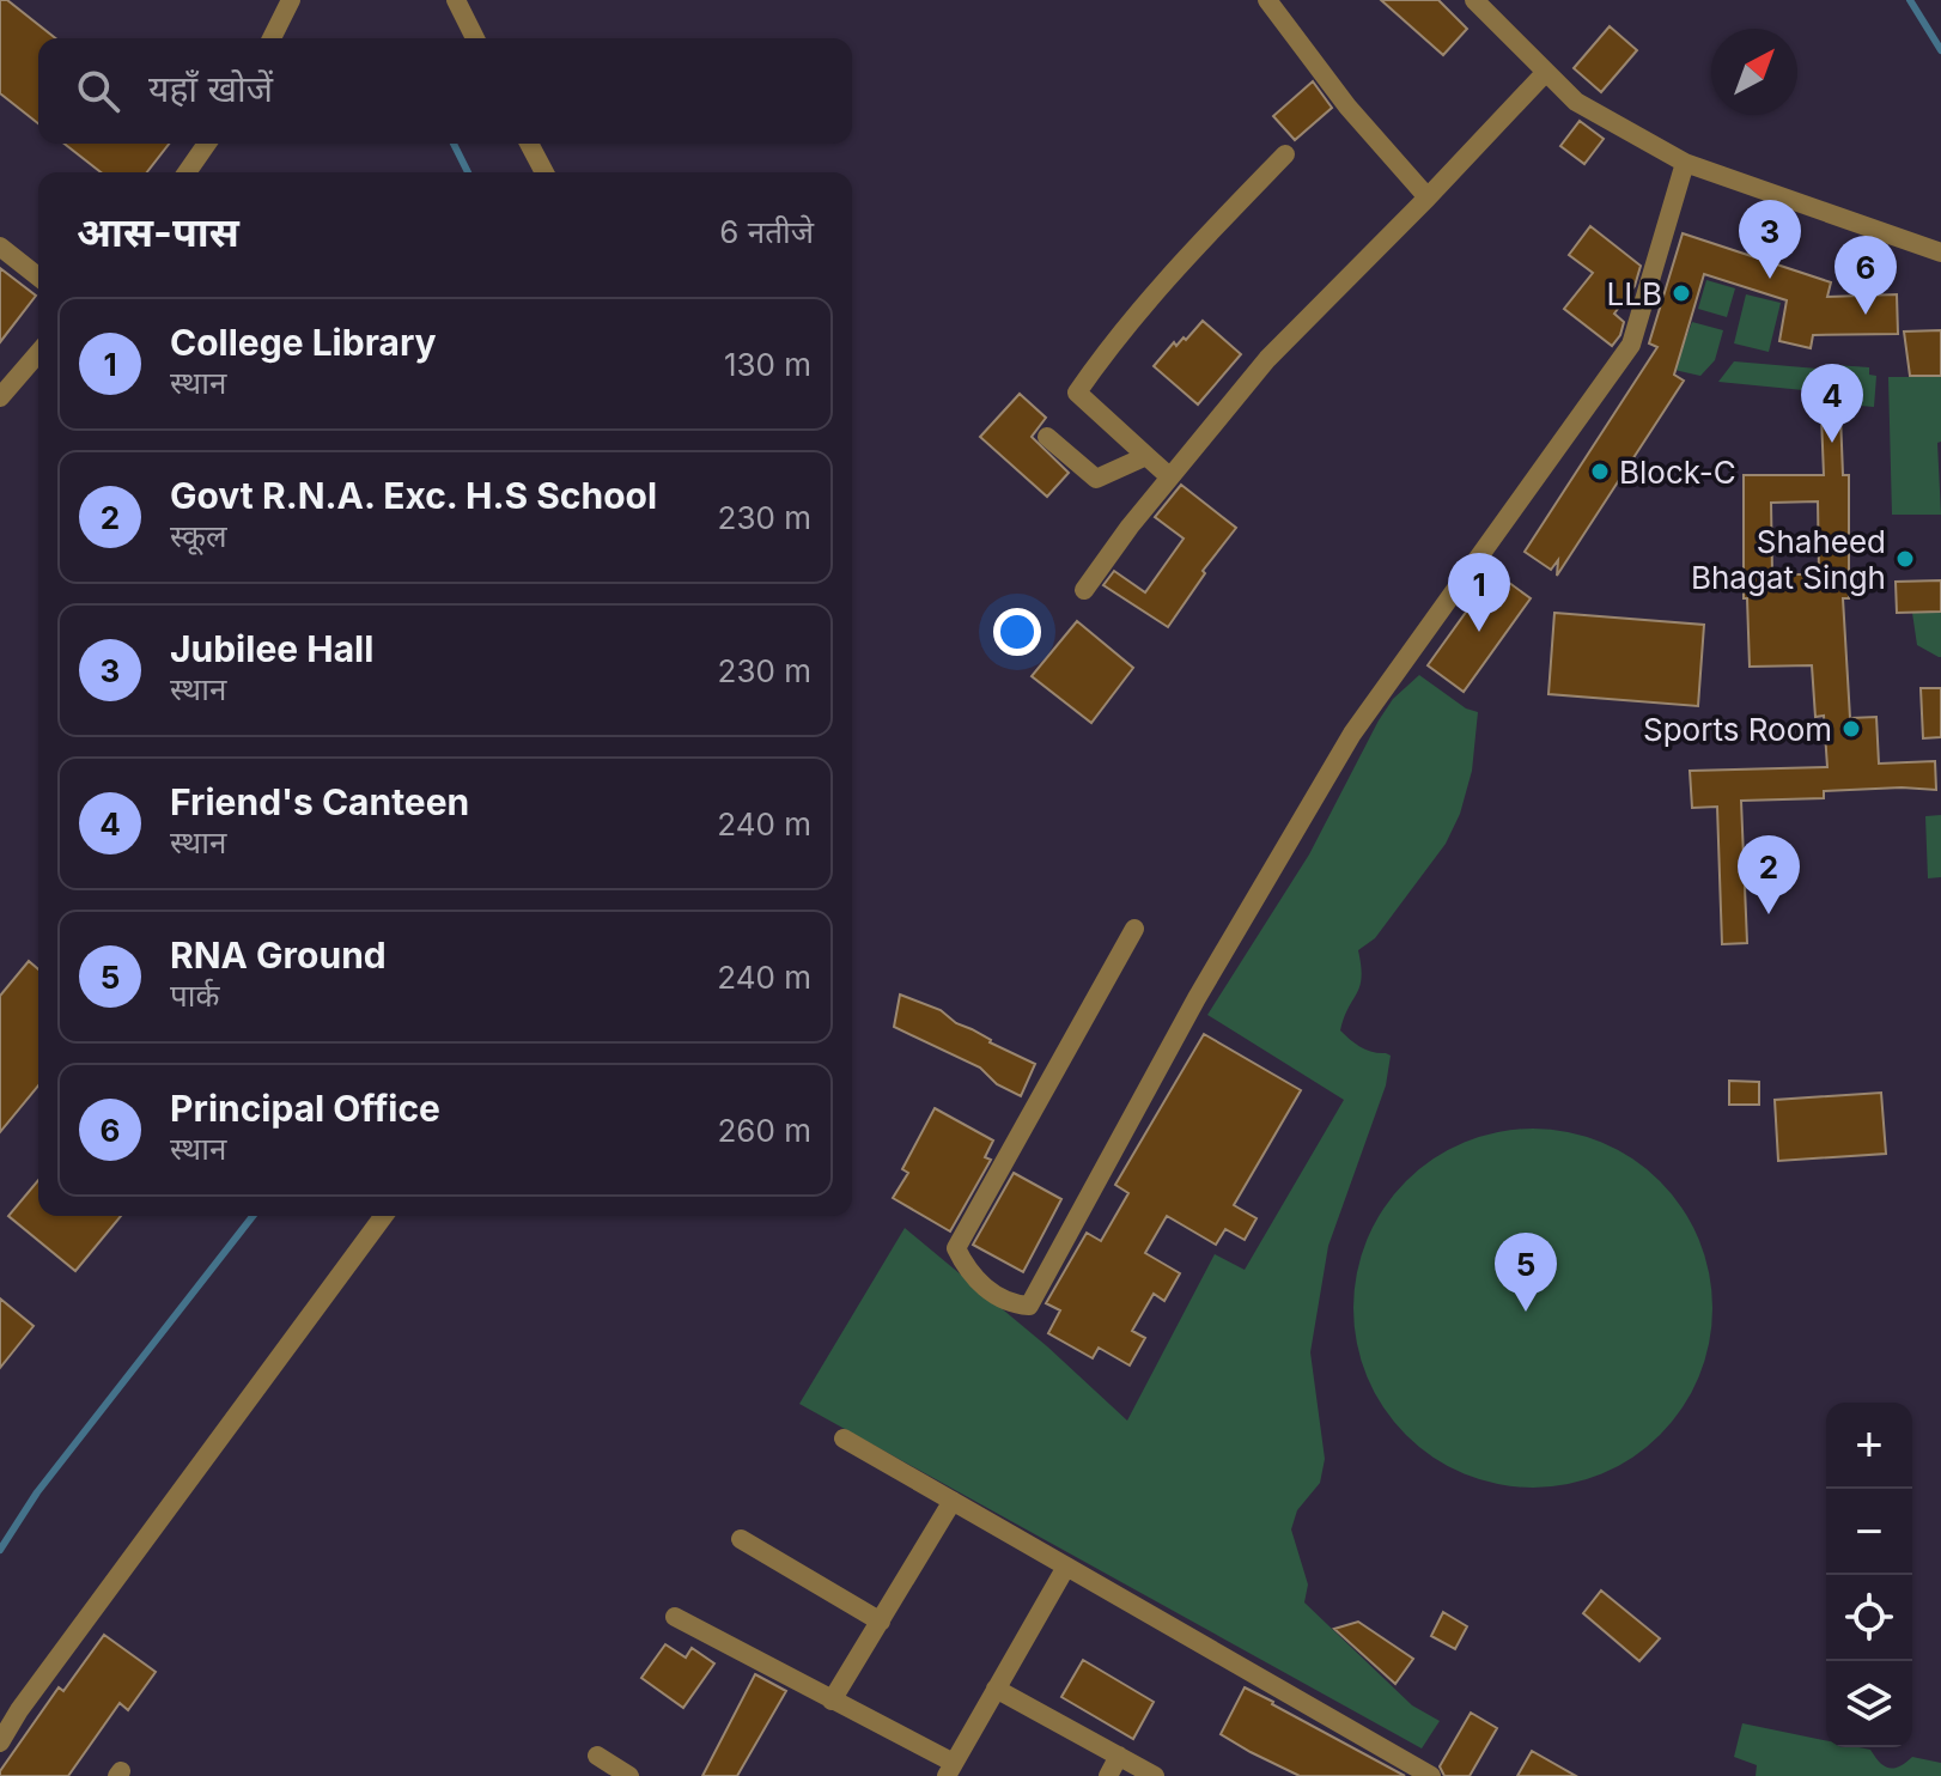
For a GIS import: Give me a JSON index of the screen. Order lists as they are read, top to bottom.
{
  "places": [
    "LLB",
    "Block-C",
    "Shaheed Bhagat Singh",
    "Sports Room"
  ],
  "north": "top right",
  "page": {
    "search": "यहाँ खोजें",
    "heading": ["आस-पास", "6 नतीजे"],
    "pins": [
      "3",
      "6",
      "4",
      "1",
      "2",
      "5"
    ],
    "list": [
      {
        "mark": "1",
        "name": "College Library",
        "note": "स्थान",
        "value": "130 m"
      },
      {
        "mark": "2",
        "name": "Govt R.N.A. Exc. H.S School",
        "note": "स्कूल",
        "value": "230 m"
      },
      {
        "mark": "3",
        "name": "Jubilee Hall",
        "note": "स्थान",
        "value": "230 m"
      },
      {
        "mark": "4",
        "name": "Friend's Canteen",
        "note": "स्थान",
        "value": "240 m"
      },
      {
        "mark": "5",
        "name": "RNA Ground",
        "note": "पार्क",
        "value": "240 m"
      },
      {
        "mark": "6",
        "name": "Principal Office",
        "note": "स्थान",
        "value": "260 m"
      }
    ],
    "map_buttons": ["+", "−"]
  }
}
